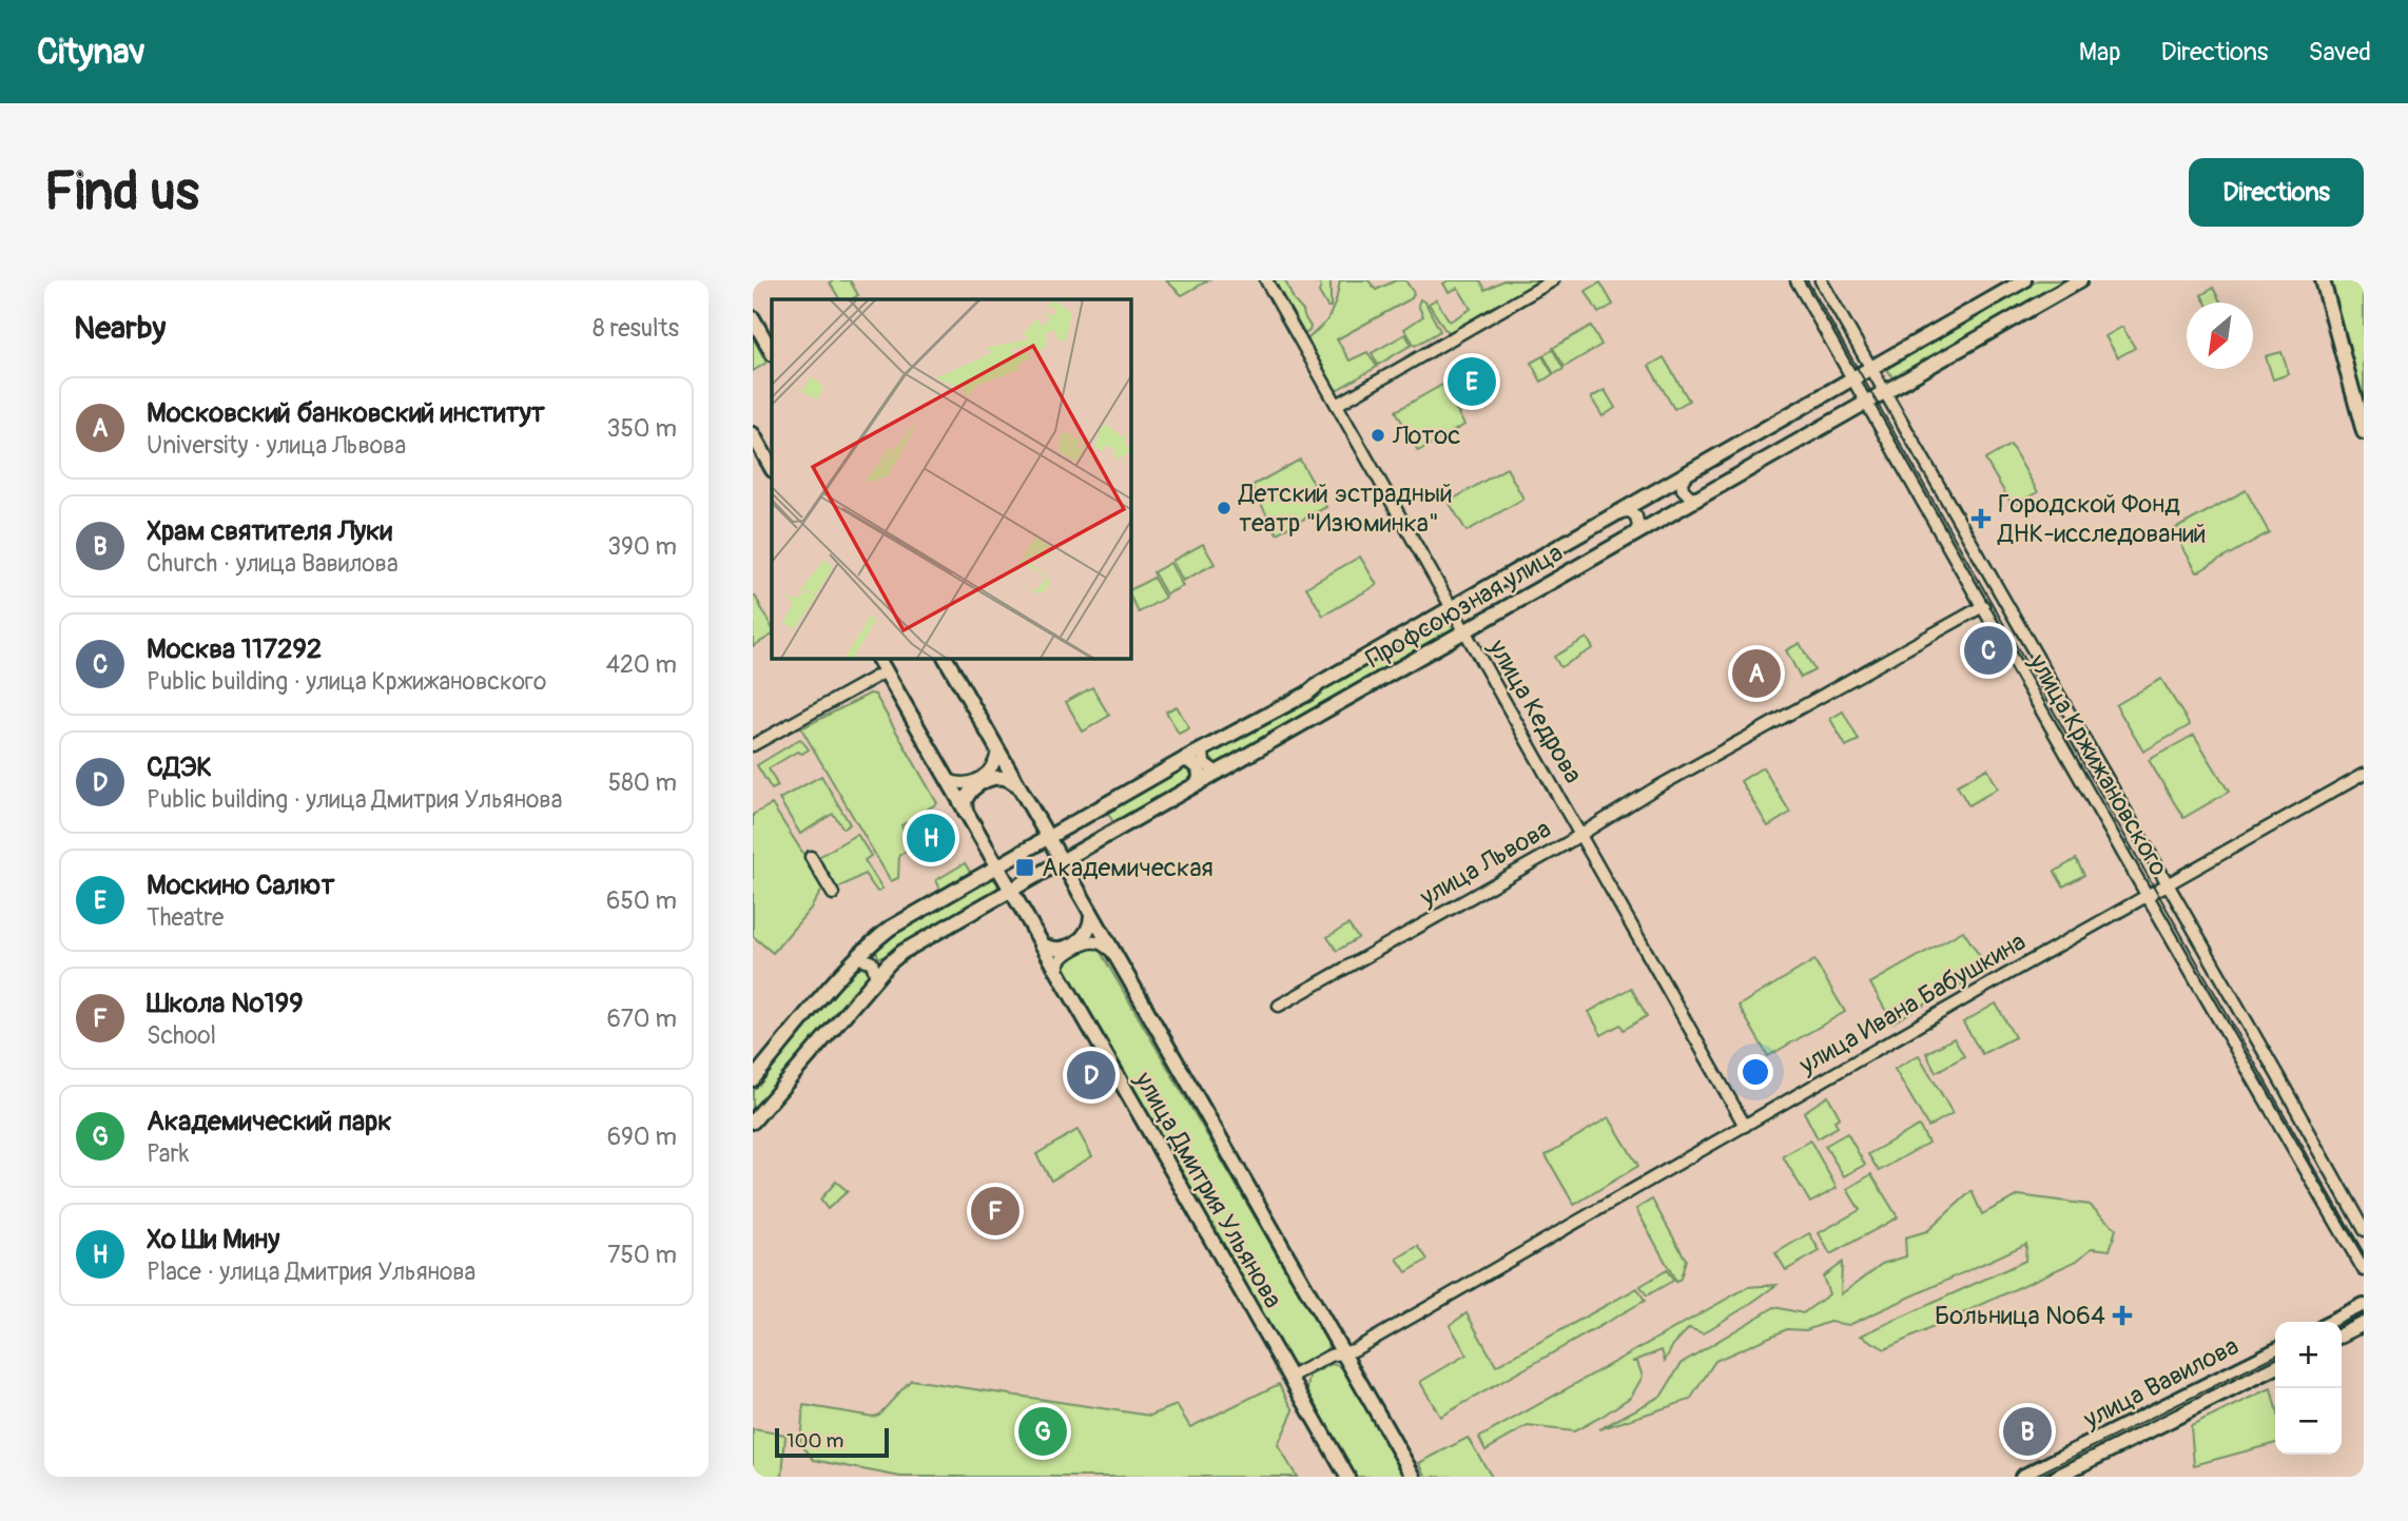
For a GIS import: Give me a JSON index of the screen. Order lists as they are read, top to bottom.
{
  "streets": {
    "main road": ["Профсоюзная улица", "улица Дмитрия Ульянова", "улица Вавилова"],
    "street": [
      "улица Кедрова",
      "улица Кржижановского",
      "улица Львова",
      "улица Ивана Бабушкина"
    ]
  },
  "crossings": [
    ["Профсоюзная улица", "улица Кедрова"],
    ["Профсоюзная улица", "улица Кржижановского"],
    ["Профсоюзная улица", "улица Дмитрия Ульянова"],
    ["улица Кедрова", "улица Львова"],
    ["улица Кедрова", "улица Ивана Бабушкина"],
    ["улица Кржижановского", "улица Львова"],
    ["улица Кржижановского", "улица Ивана Бабушкина"],
    ["улица Ивана Бабушкина", "улица Дмитрия Ульянова"]
  ],
  "places": {
    "other": ["Лотос", "Детский эстрадный театр \"Изюминка\""],
    "health": ["Городской Фонд ДНК-исследований", "Больница №64"],
    "transit": ["Академическая"]
  },
  "scale_bar": "100 m",
  "north": "bottom left",
  "page": {
    "header": "Citynav",
    "nav": ["Map", "Directions", "Saved"],
    "buttons": "Directions",
    "title": "Find us",
    "heading": ["Nearby", "8 results"],
    "pins": [
      "E",
      "C",
      "A",
      "H",
      "D",
      "F",
      "B",
      "G"
    ],
    "list": [
      {
        "mark": "A",
        "name": "Московский банковский институт",
        "note": "University · улица Львова",
        "value": "350 m"
      },
      {
        "mark": "B",
        "name": "Храм святителя Луки",
        "note": "Church · улица Вавилова",
        "value": "390 m"
      },
      {
        "mark": "C",
        "name": "Москва 117292",
        "note": "Public building · улица Кржижановского",
        "value": "420 m"
      },
      {
        "mark": "D",
        "name": "СДЭК",
        "note": "Public building · улица Дмитрия Ульянова",
        "value": "580 m"
      },
      {
        "mark": "E",
        "name": "Москино Салют",
        "note": "Theatre",
        "value": "650 m"
      },
      {
        "mark": "F",
        "name": "Школа №199",
        "note": "School",
        "value": "670 m"
      },
      {
        "mark": "G",
        "name": "Академический парк",
        "note": "Park",
        "value": "690 m"
      },
      {
        "mark": "H",
        "name": "Хо Ши Мину",
        "note": "Place · улица Дмитрия Ульянова",
        "value": "750 m"
      }
    ],
    "map_buttons": ["+", "−"],
    "scale": "100 m"
  }
}
